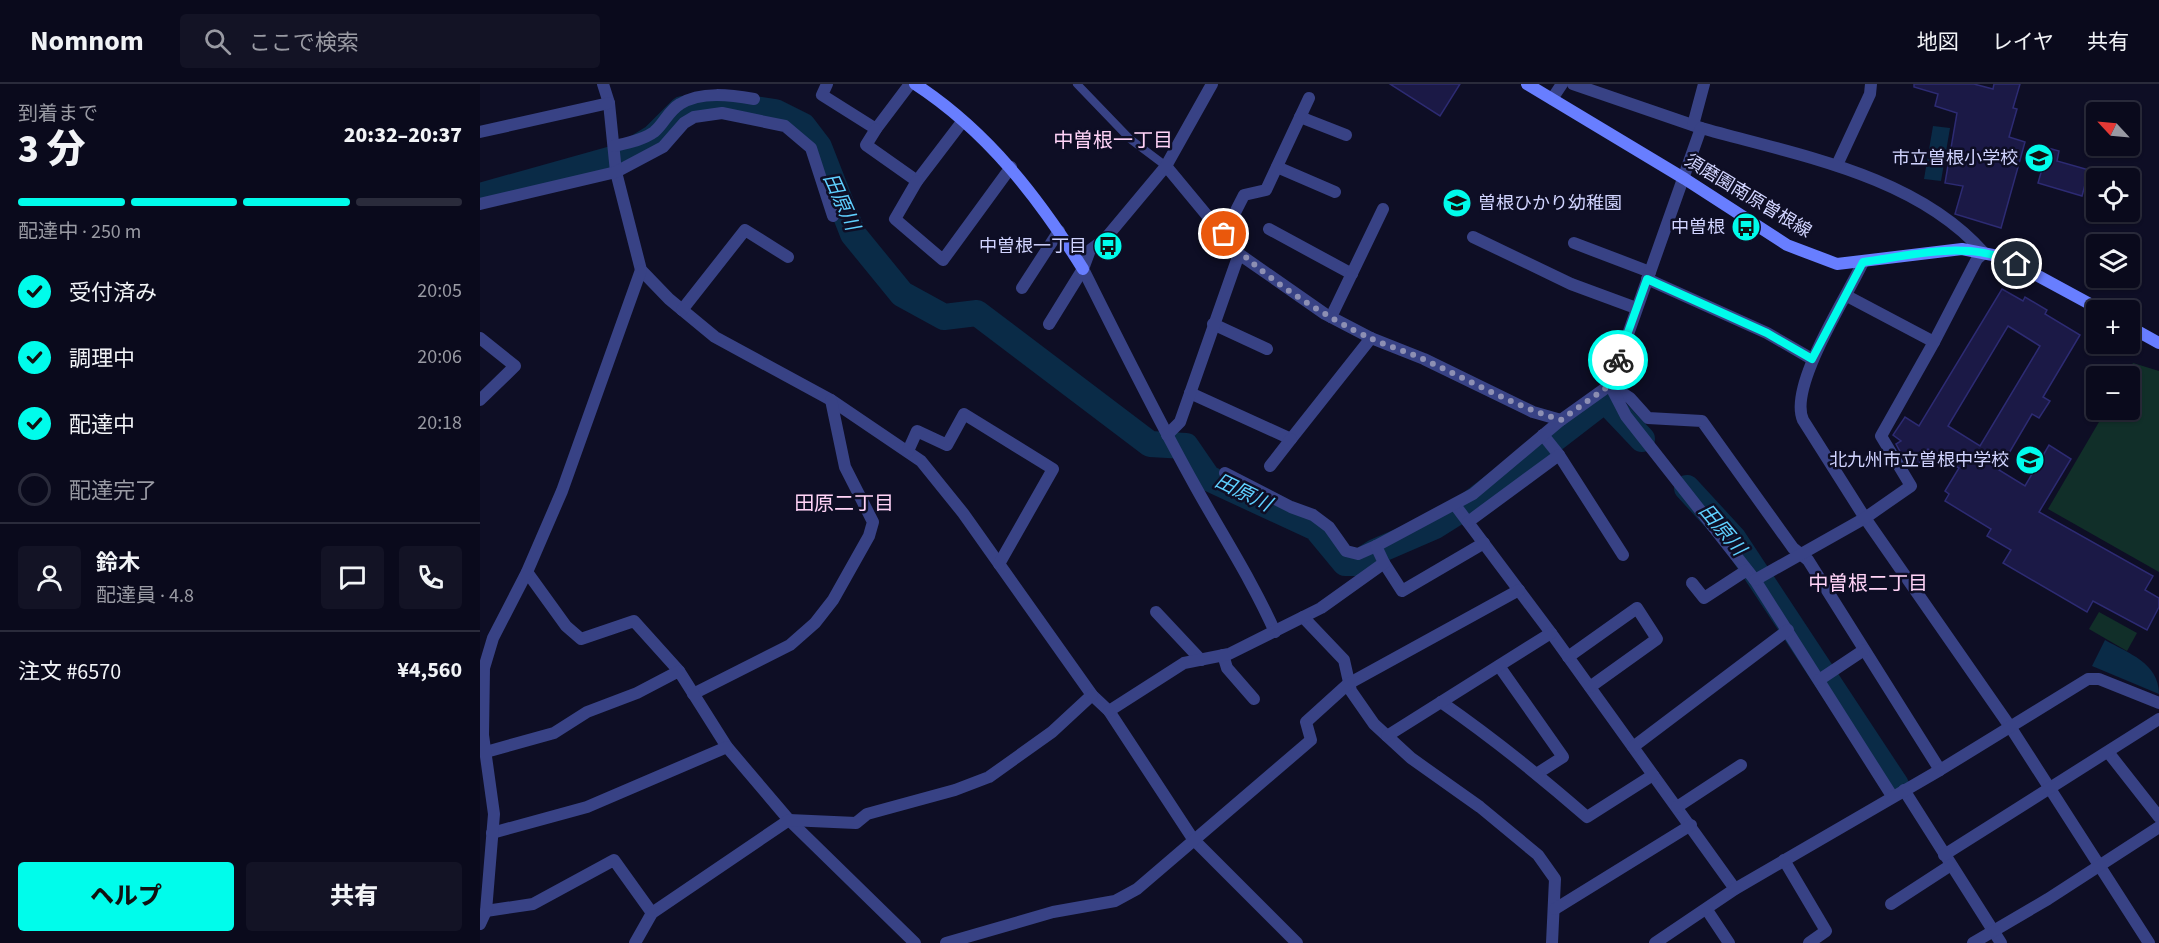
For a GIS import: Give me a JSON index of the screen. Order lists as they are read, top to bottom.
{
  "streets": {
    "main road": ["須磨園南原曽根線"]
  },
  "districts": ["中曽根一丁目", "田原二丁目", "中曽根二丁目"],
  "water": ["田原川"],
  "places": {
    "school or university": ["市立曽根小学校", "曽根ひかり幼稚園", "北九州市立曽根中学校"],
    "bus stop": ["中曽根", "中曽根一丁目"]
  },
  "north": "top left",
  "page": {
    "header": "Nomnom",
    "search": "ここで検索",
    "nav": ["地図", "レイヤ", "共有"],
    "heading": ["3 分", "到着まで", "20:32–20:37"],
    "panel": [
      "鈴木",
      "配達員 · 4.8",
      "注文 #6570",
      "¥4,560"
    ],
    "map_buttons": ["+", "−"],
    "bar": "配達中 · 250 m",
    "list": [
      ["受付済み", "20:05"],
      ["調理中", "20:06"],
      ["配達中", "20:18"],
      "配達完了"
    ],
    "buttons": ["ヘルプ", "共有"]
  }
}
